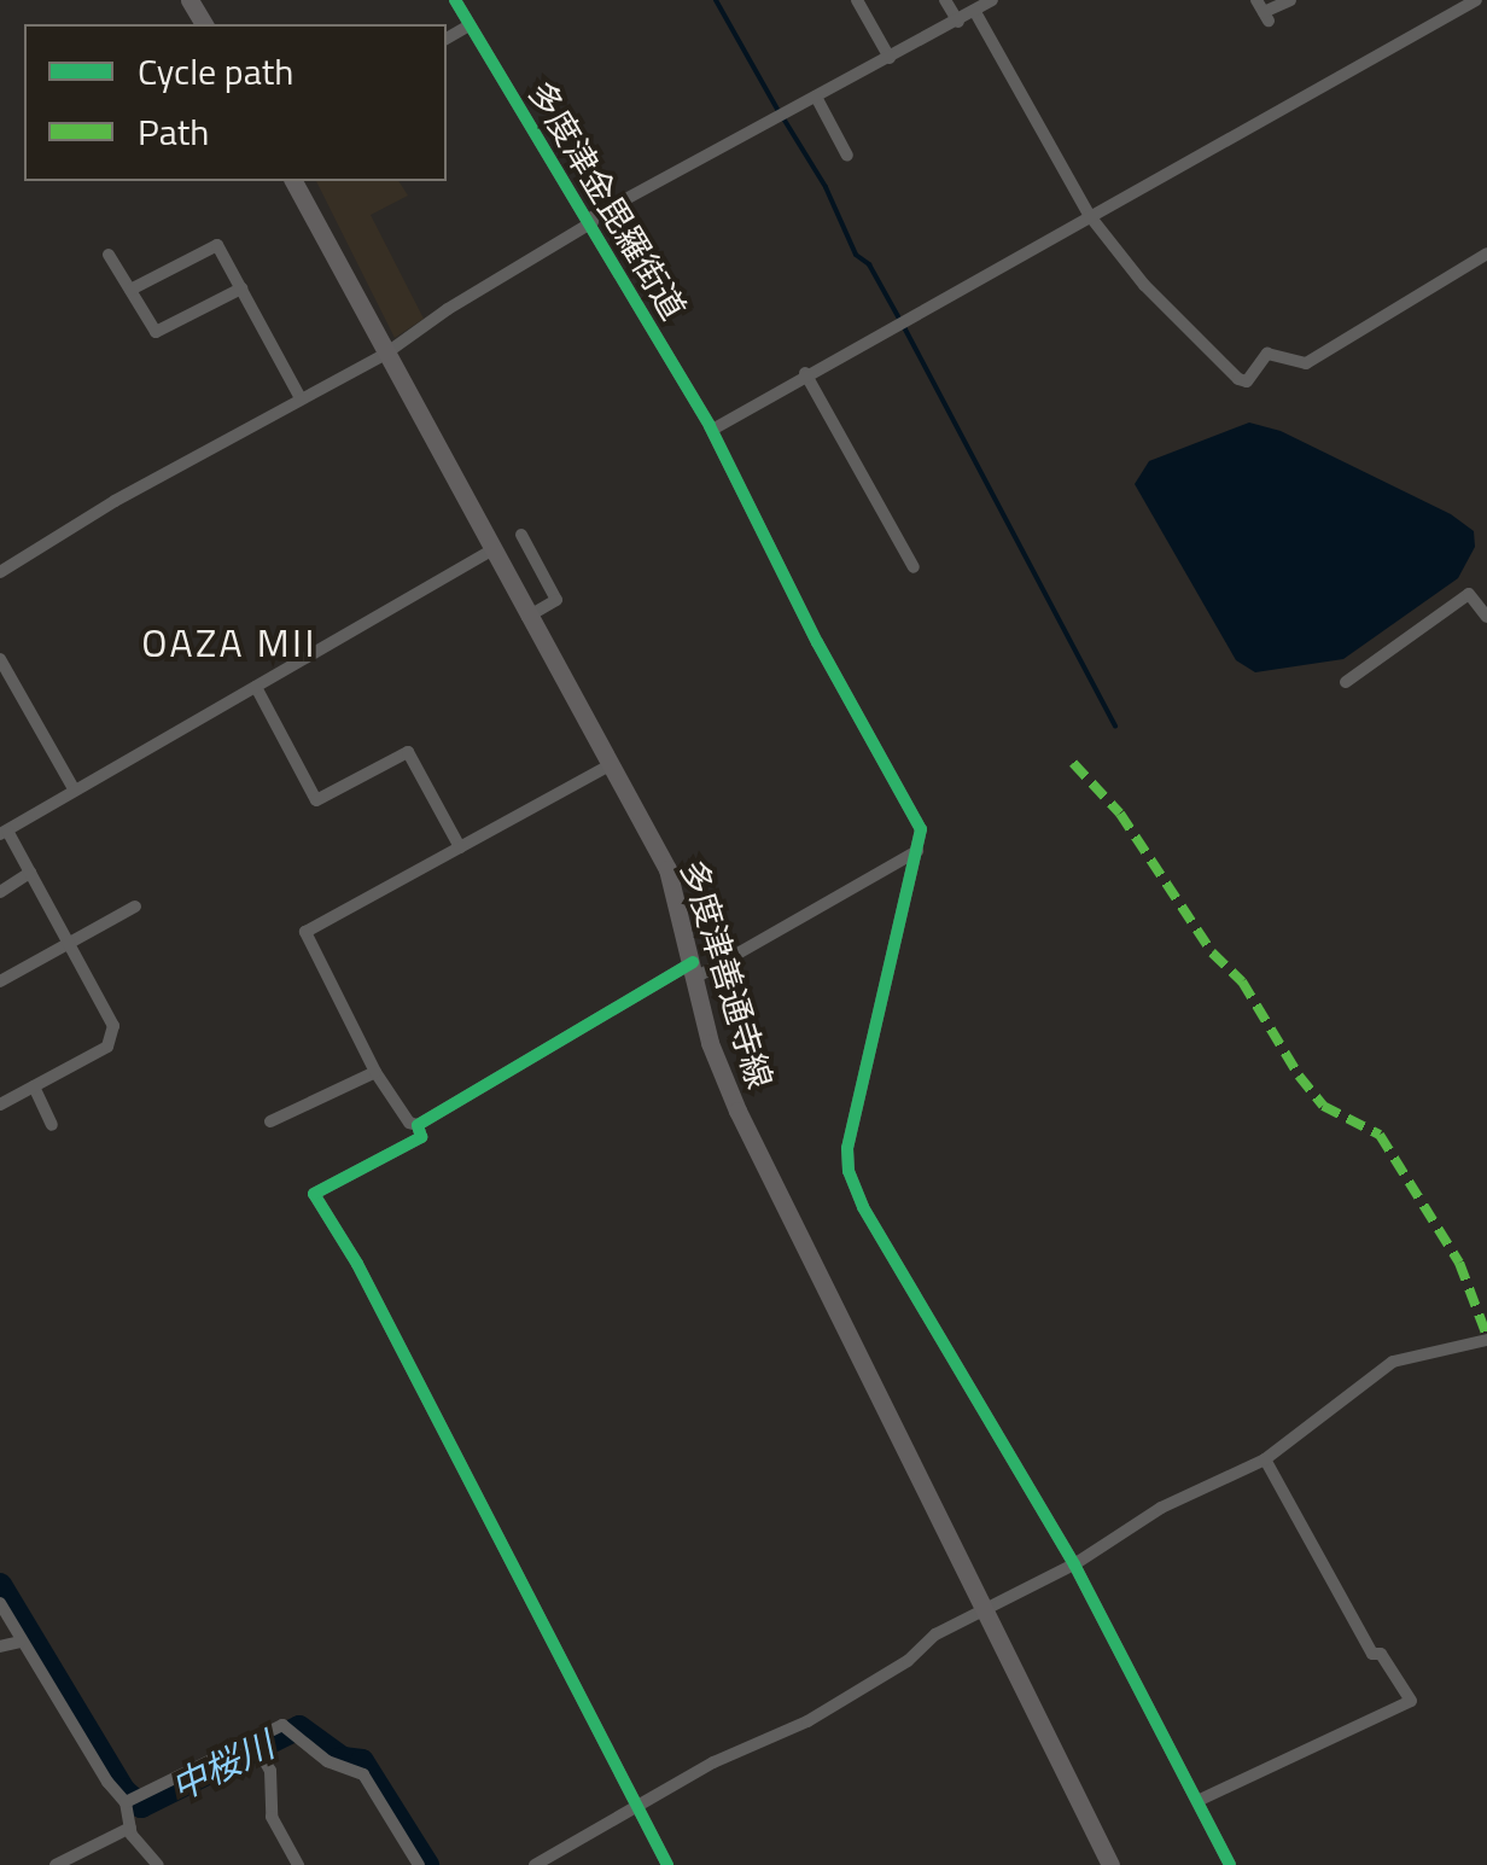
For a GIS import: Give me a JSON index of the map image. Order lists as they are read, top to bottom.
{
  "streets": {
    "main road": ["多度津善通寺線"],
    "street": ["多度津金毘羅街道"]
  },
  "districts": ["OAZA MII"],
  "water": ["中桜川"],
  "legend": ["Cycle path", "Path"]
}
